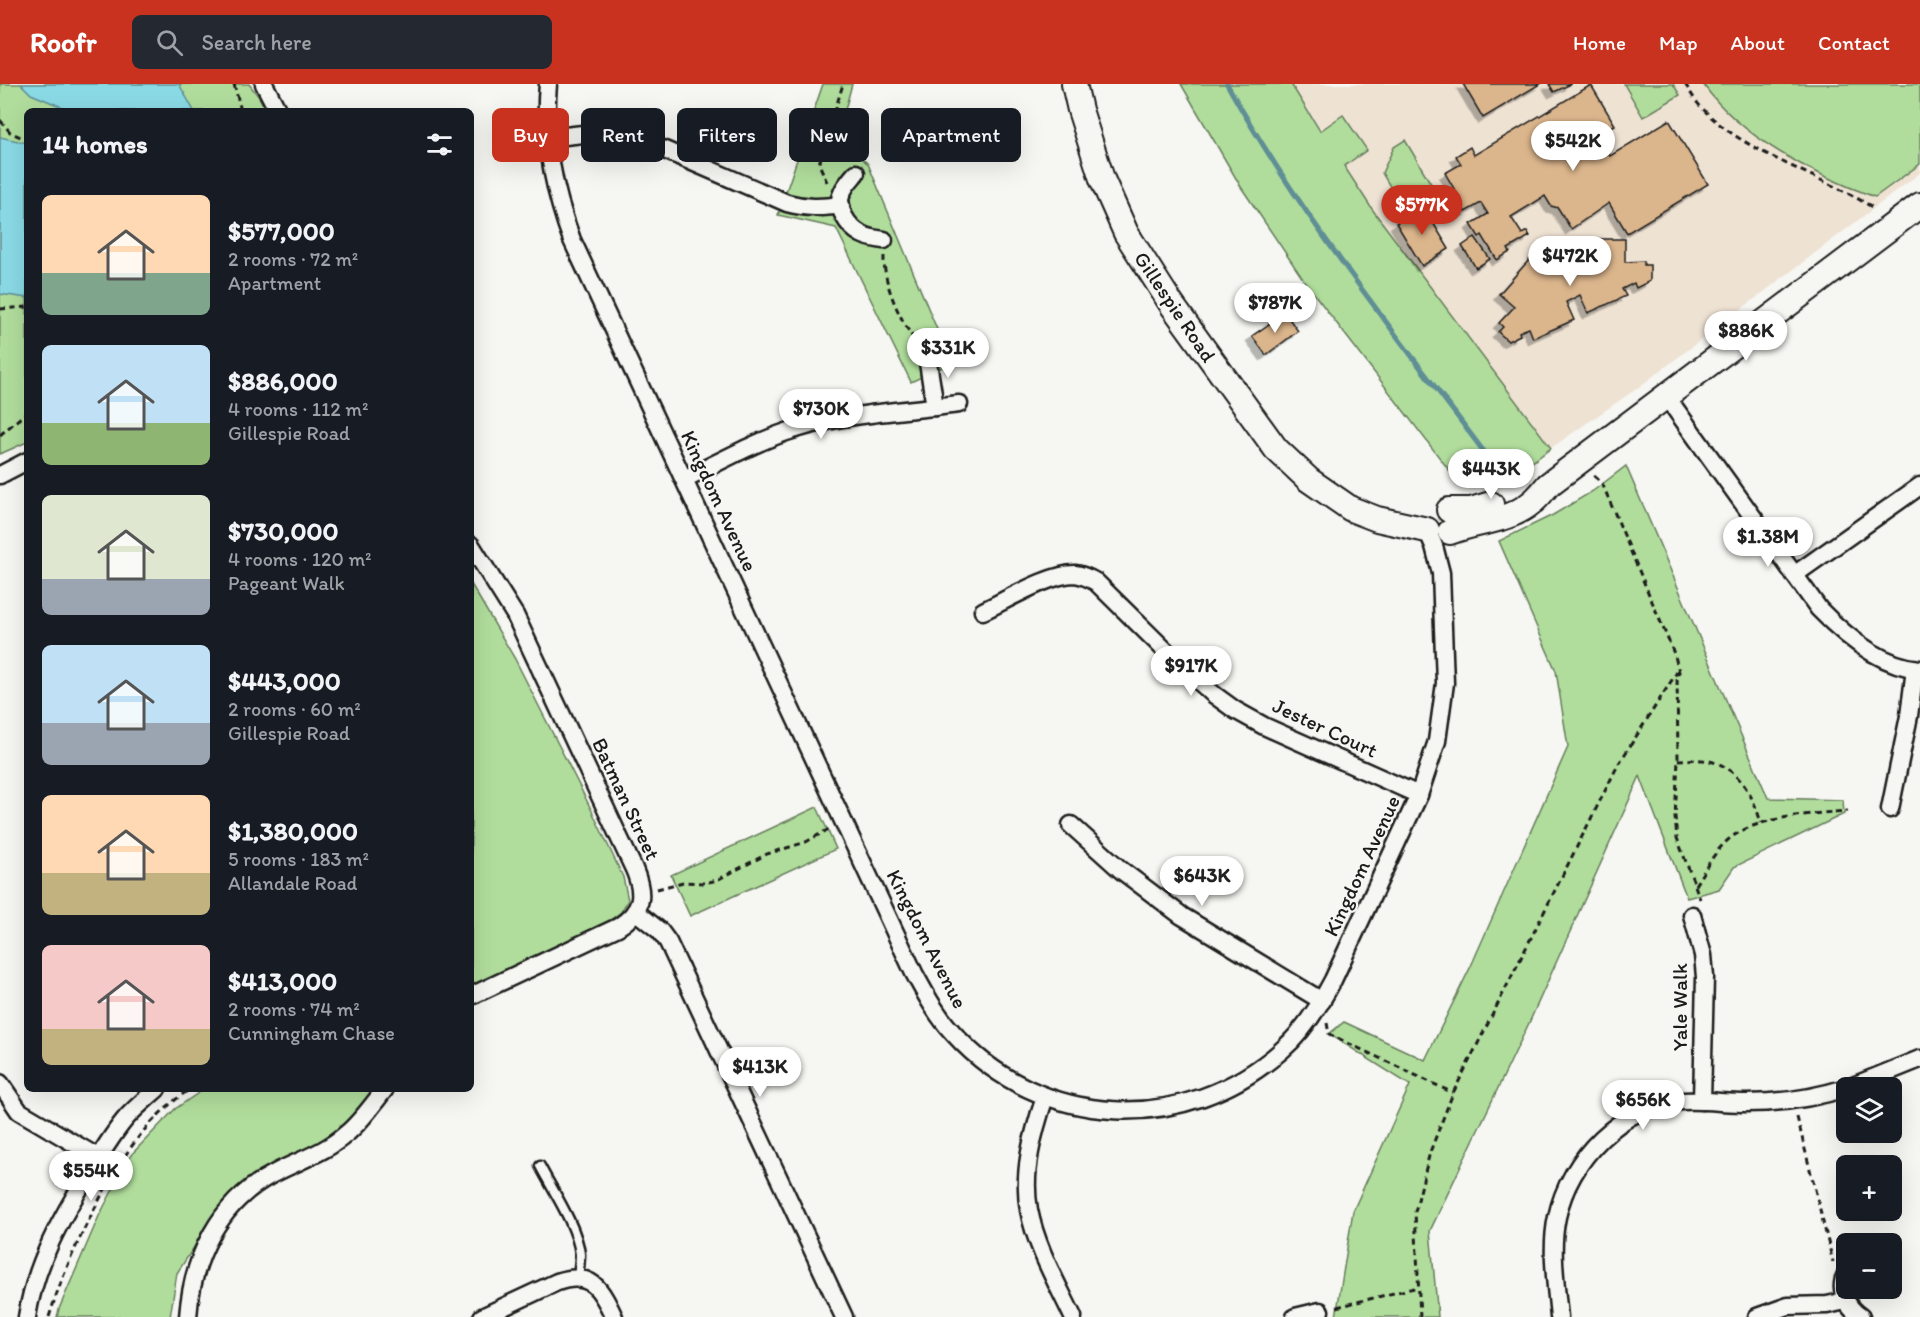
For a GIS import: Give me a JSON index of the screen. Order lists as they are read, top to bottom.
{
  "streets": {
    "street": [
      "Gillespie Road",
      "Kingdom Avenue",
      "Jester Court",
      "Batman Street",
      "Yale Walk"
    ]
  },
  "crossings": [
    ["Gillespie Road", "Kingdom Avenue"],
    ["Kingdom Avenue", "Jester Court"]
  ],
  "page": {
    "header": "Roofr",
    "search": "Search here",
    "nav": [
      "Home",
      "Map",
      "About",
      "Contact"
    ],
    "chip": [
      "Buy",
      "Rent",
      "Filters",
      "New",
      "Apartment"
    ],
    "heading": "14 homes",
    "price": [
      "$542K",
      "$577K",
      "$472K",
      "$787K",
      "$886K",
      "$331K",
      "$730K",
      "$443K",
      "$1.38M",
      "$917K",
      "$643K",
      "$413K",
      "$656K",
      "$554K"
    ],
    "list": [
      {
        "name": "$577,000",
        "note": "2 rooms · 72 m² · Apartment"
      },
      {
        "name": "$886,000",
        "note": "4 rooms · 112 m² · Gillespie Road"
      },
      {
        "name": "$730,000",
        "note": "4 rooms · 120 m² · Pageant Walk"
      },
      {
        "name": "$443,000",
        "note": "2 rooms · 60 m² · Gillespie Road"
      },
      {
        "name": "$1,380,000",
        "note": "5 rooms · 183 m² · Allandale Road"
      },
      {
        "name": "$413,000",
        "note": "2 rooms · 74 m² · Cunningham Chase"
      }
    ],
    "map_buttons": ["+", "−"]
  }
}
